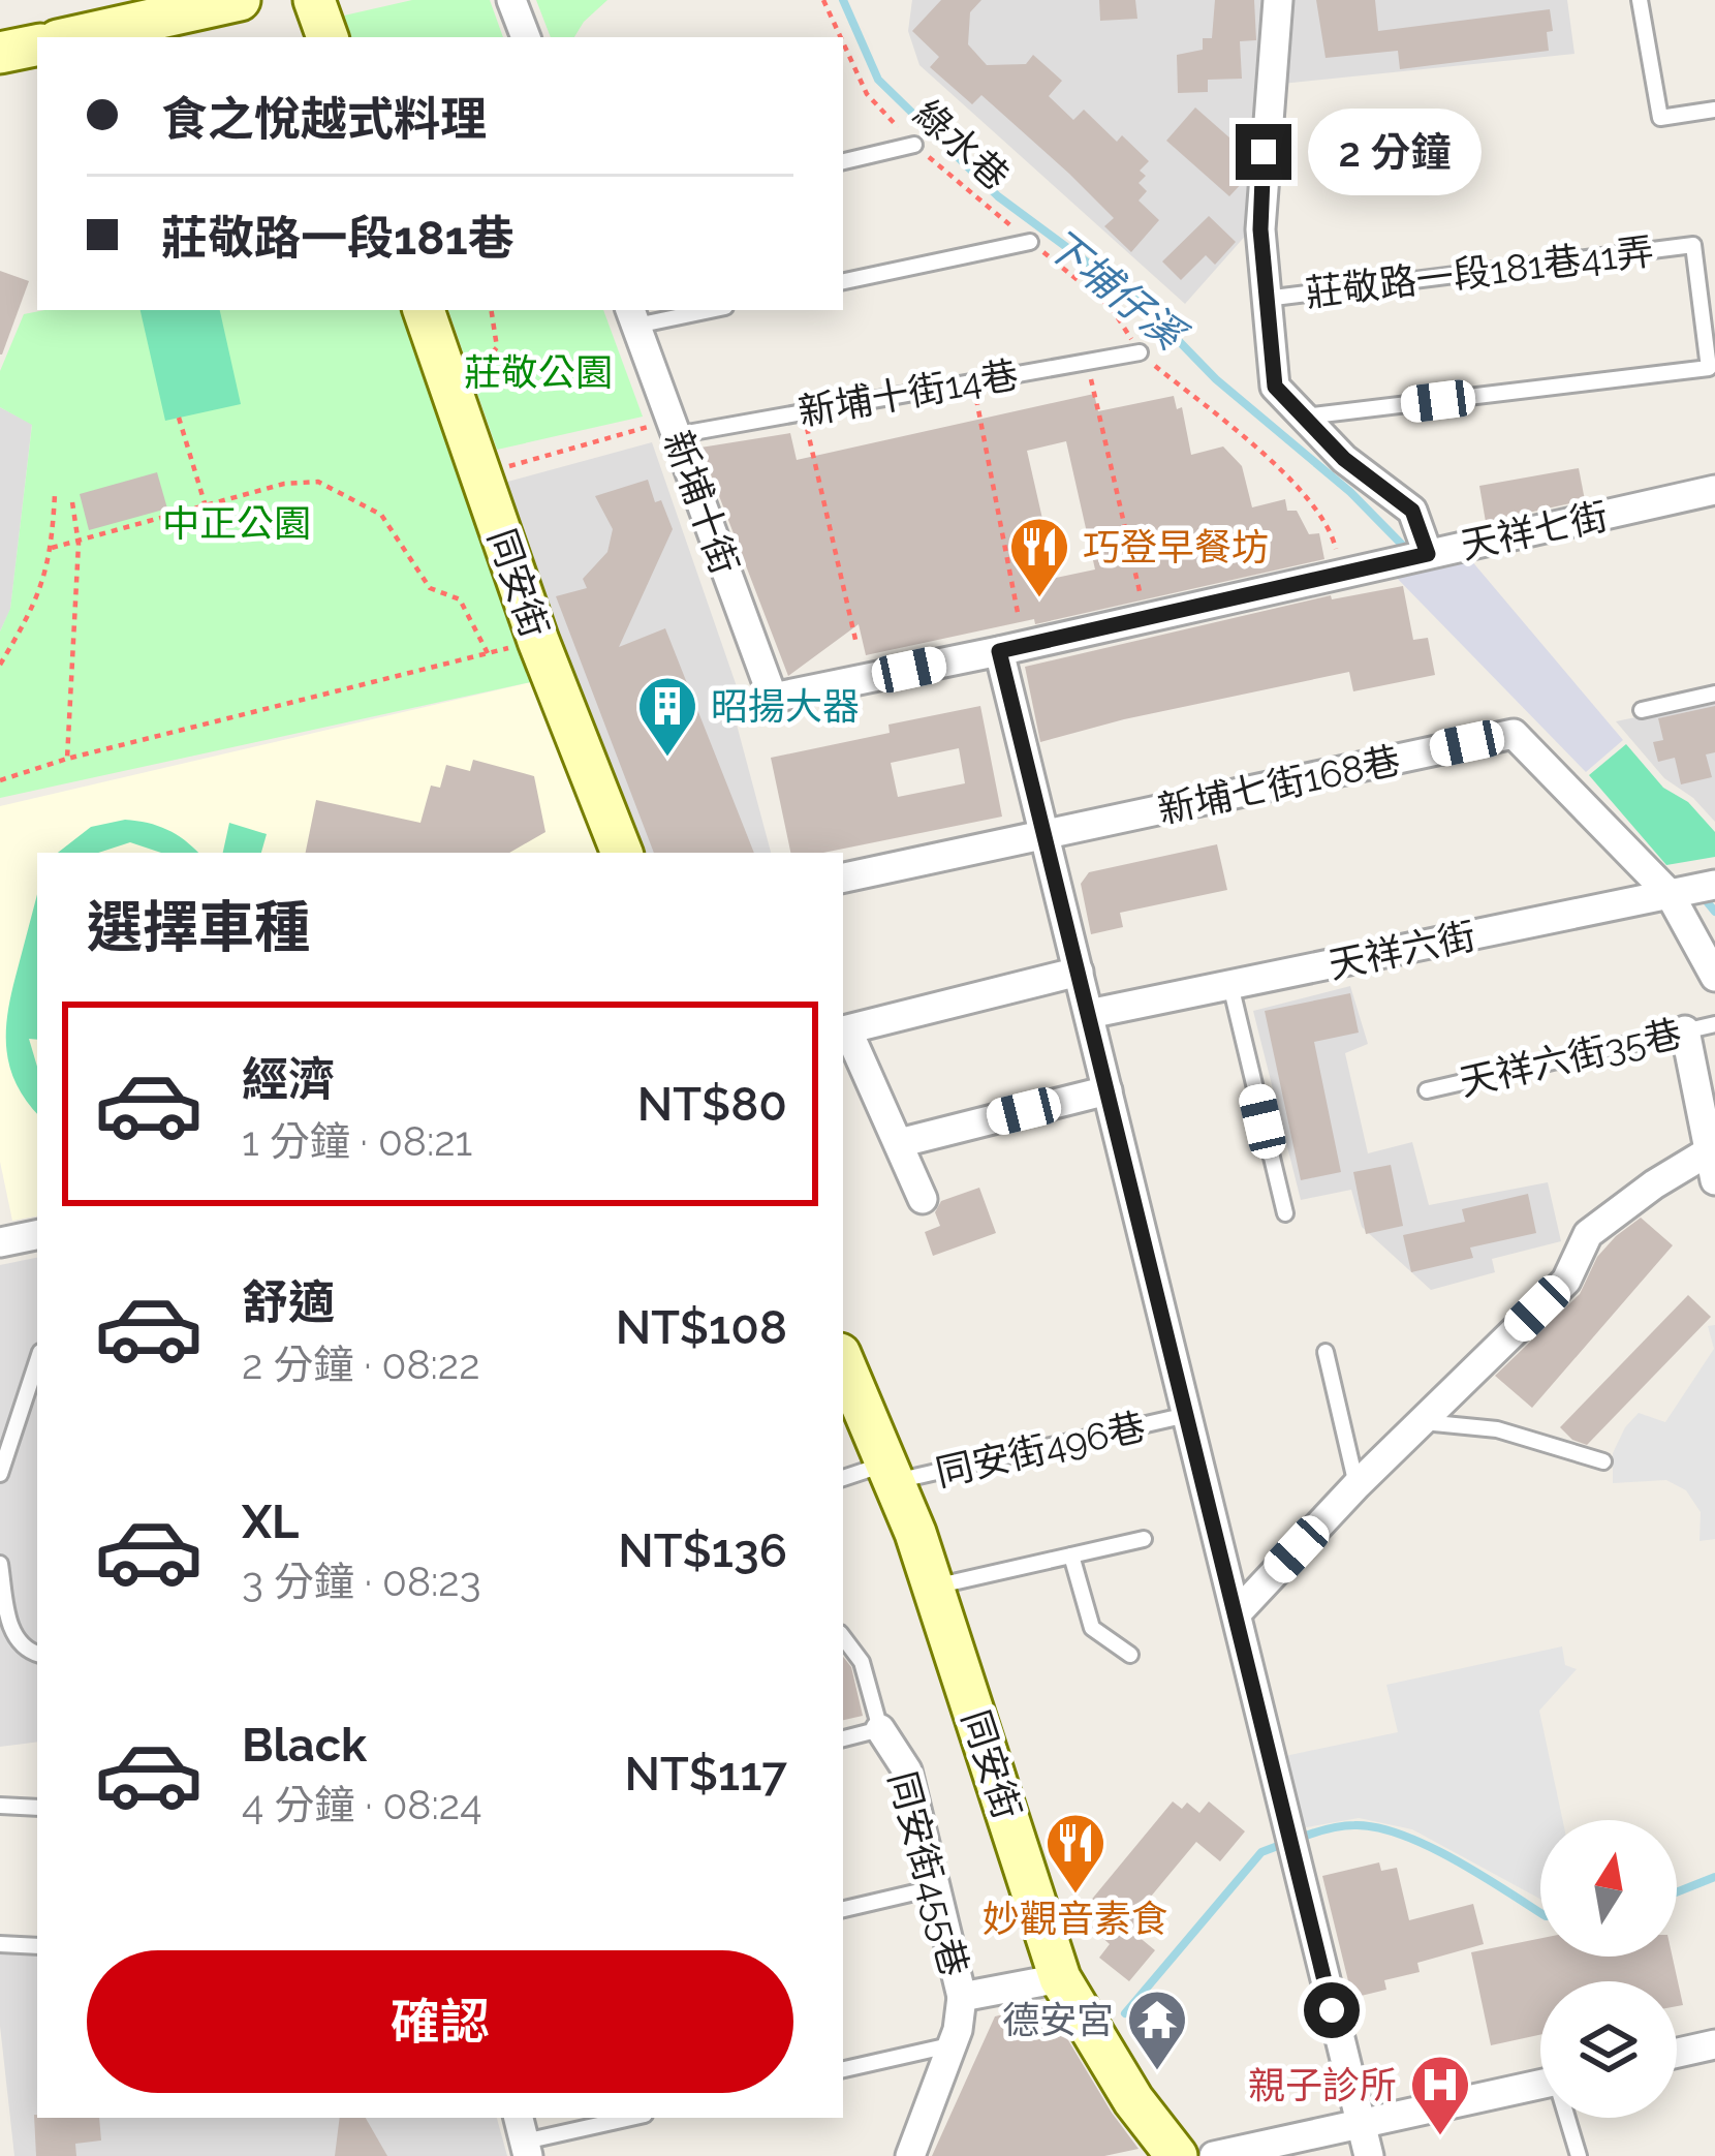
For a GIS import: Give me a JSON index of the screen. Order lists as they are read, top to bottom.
{
  "streets": {
    "street": [
      "新埔十街",
      "天祥七街",
      "同安街",
      "新埔七街168巷",
      "天祥六街",
      "同安街455巷"
    ],
    "lane": [
      "莊敬路一段181巷41弄",
      "新埔十街14巷",
      "天祥六街35巷",
      "同安街496巷"
    ],
    "path": ["綠水巷"]
  },
  "crossings": [
    ["綠水巷", "新埔十街14巷"],
    ["綠水巷", "天祥七街"],
    ["新埔十街14巷", "新埔十街"],
    ["新埔十街", "天祥七街"],
    ["同安街", "同安街496巷"],
    ["同安街", "同安街455巷"],
    ["新埔七街168巷", "天祥六街"]
  ],
  "water": ["下埔仔溪"],
  "parks": ["莊敬公園", "中正公園"],
  "places": {
    "restaurant": ["巧登早餐坊", "妙觀音素食"],
    "building": ["昭揚大器"],
    "temple": ["德安宮"],
    "hospital": ["親子診所"]
  },
  "north": "top",
  "page": {
    "banner": ["食之悅越式料理", "莊敬路一段181巷"],
    "bubble": "2 分鐘",
    "heading": "選擇車種",
    "list": [
      {
        "name": "經濟",
        "note": "1 分鐘 · 08:21",
        "value": "NT$80"
      },
      {
        "name": "舒適",
        "note": "2 分鐘 · 08:22",
        "value": "NT$108"
      },
      {
        "name": "XL",
        "note": "3 分鐘 · 08:23",
        "value": "NT$136"
      },
      {
        "name": "Black",
        "note": "4 分鐘 · 08:24",
        "value": "NT$117"
      }
    ],
    "buttons": "確認"
  }
}
